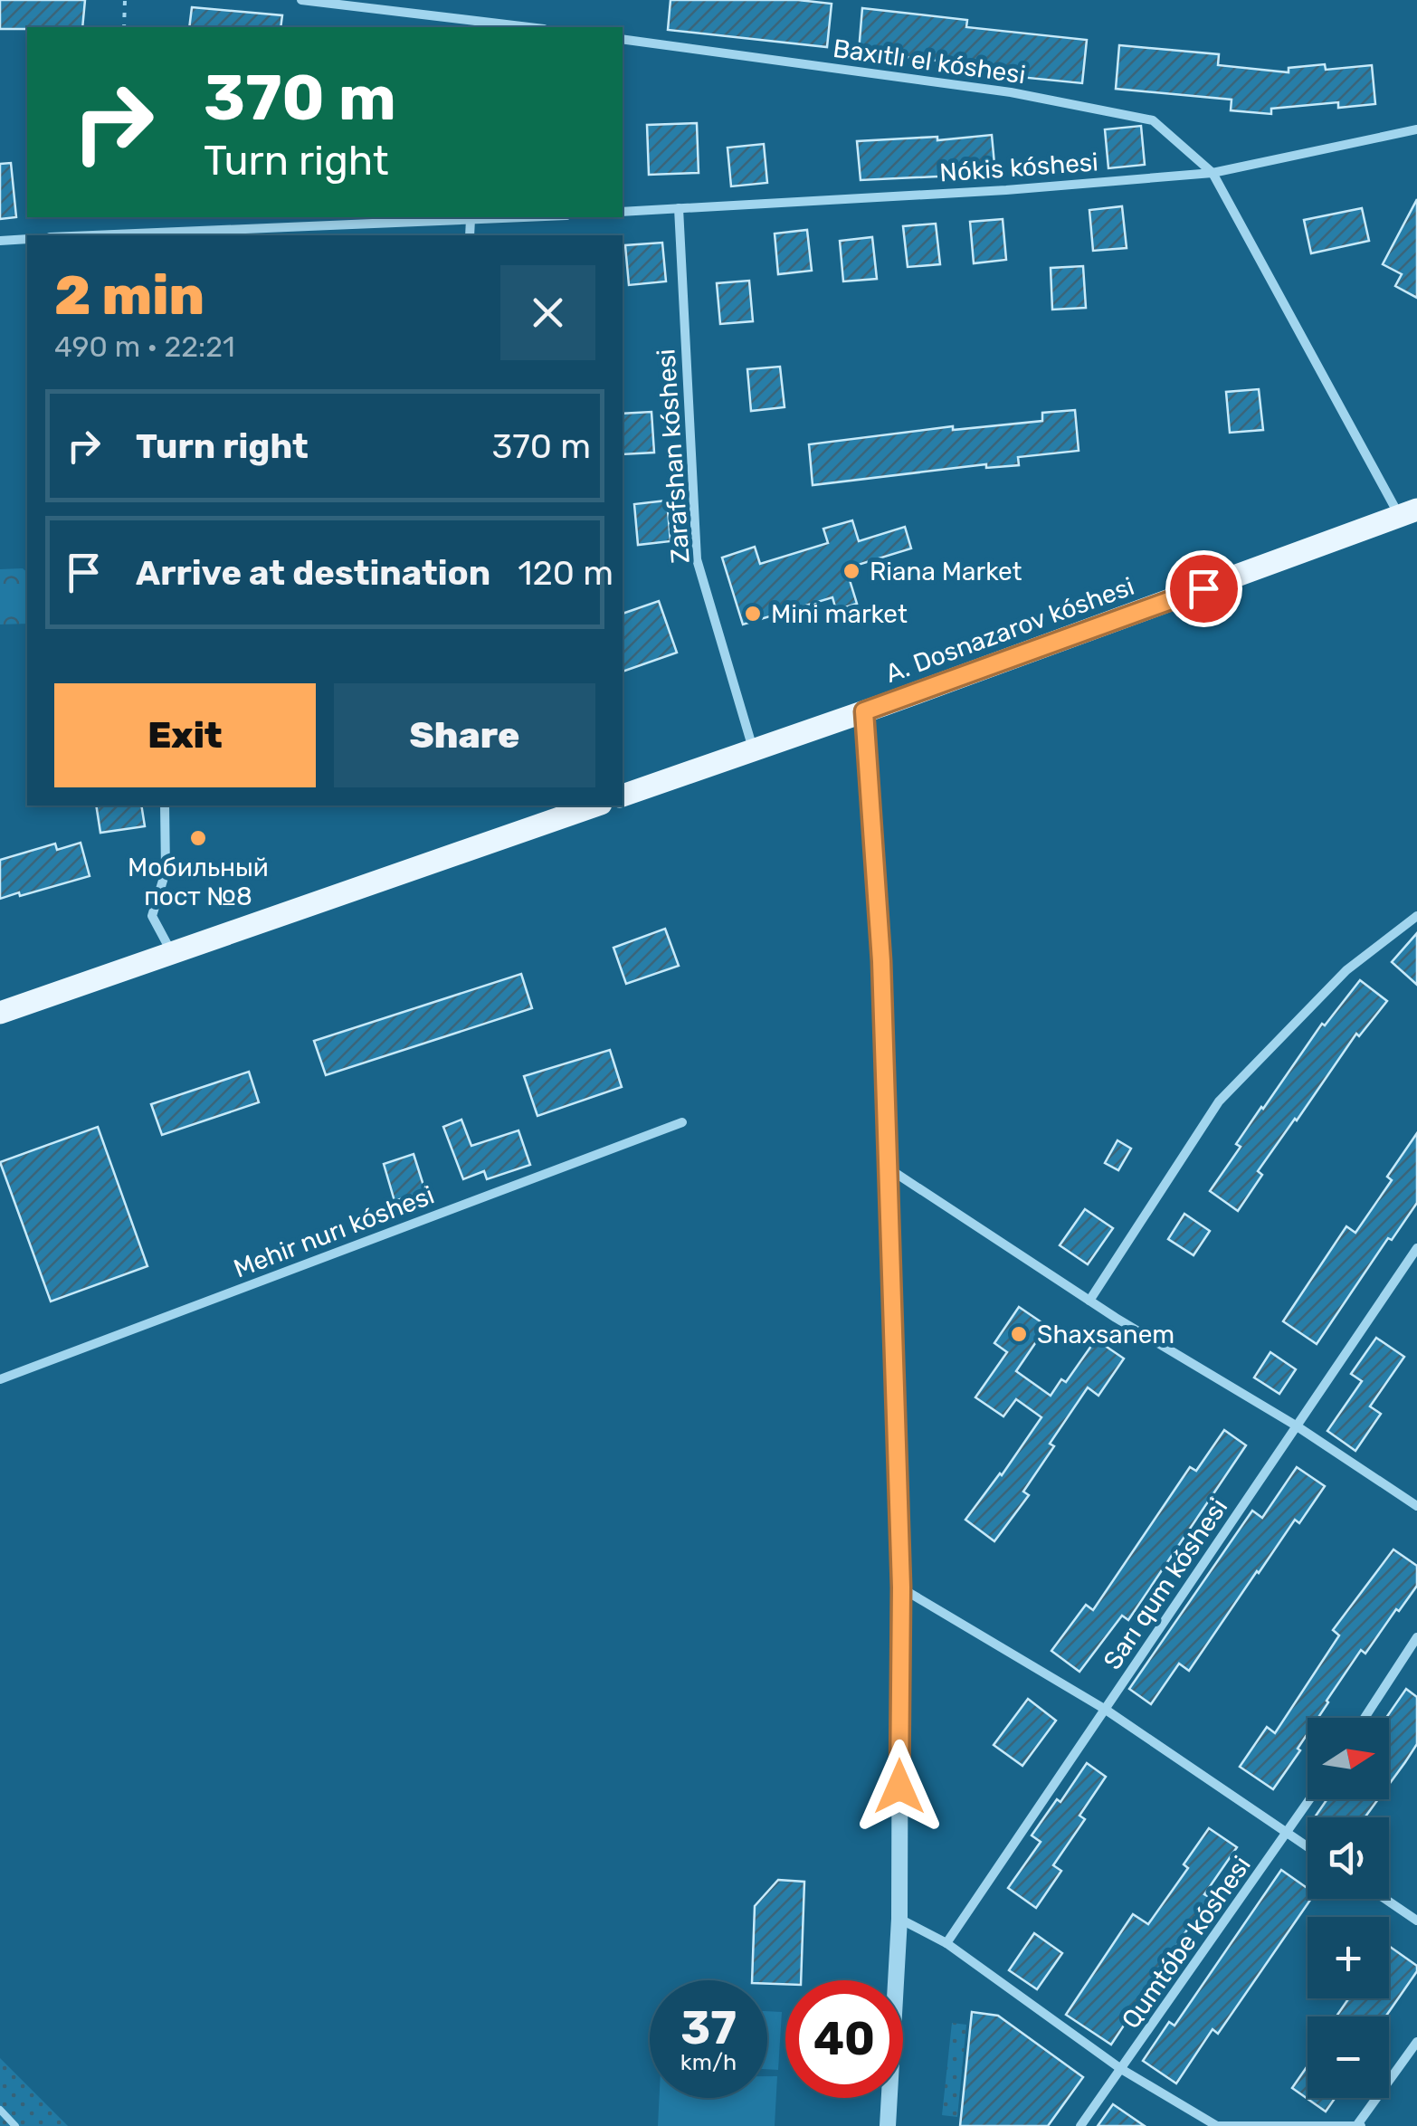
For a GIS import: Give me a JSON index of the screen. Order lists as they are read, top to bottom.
{
  "streets": {
    "main road": ["A. Dosnazarov kóshesi"],
    "street": [
      "Baxıtlı el kóshesi",
      "Nókis kóshesi",
      "Zarafshan kóshesi",
      "Mehir nurı kóshesi",
      "Sarı qum kóshesi",
      "Qumtóbe kóshesi"
    ]
  },
  "crossings": [
    ["Baxıtlı el kóshesi", "Nókis kóshesi"],
    ["Nókis kóshesi", "Zarafshan kóshesi"],
    ["Zarafshan kóshesi", "A. Dosnazarov kóshesi"]
  ],
  "places": [
    "Riana Market",
    "Mini market",
    "Мобильный пост №8",
    "Shaxsanem"
  ],
  "north": "right",
  "page": {
    "turn": ["370 m", "Turn right"],
    "heading": ["2 min", "490 m · 22:21"],
    "list": [
      {
        "name": "Turn right",
        "value": "370 m"
      },
      {
        "name": "Arrive at destination",
        "value": "120 m"
      }
    ],
    "buttons": ["Exit", "Share"],
    "map_buttons": ["+", "−"],
    "speed": "37 km/h",
    "limit": "40"
  }
}
